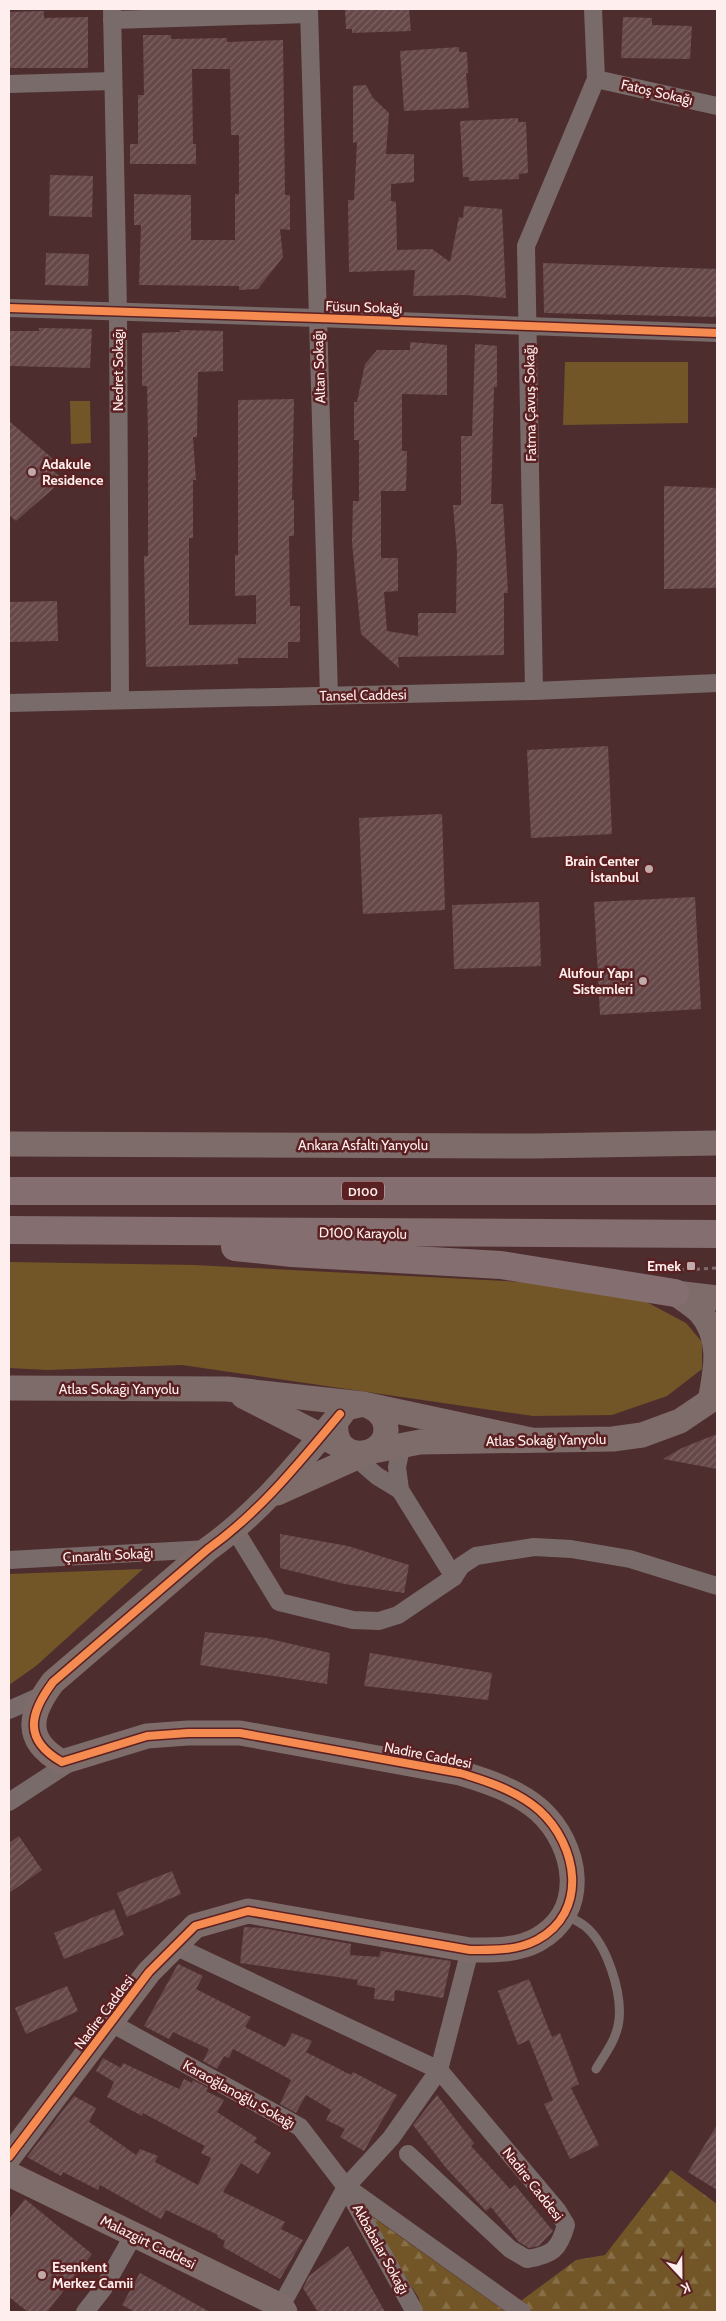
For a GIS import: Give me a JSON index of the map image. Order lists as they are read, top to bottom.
{
  "streets": {
    "highway": ["D100", "D100 Karayolu"],
    "street": [
      "Fatoş Sokağı",
      "Füsun Sokağı",
      "Altan Sokağı",
      "Nedret Sokağı",
      "Fatma Çavuş Sokağı",
      "Tansel Caddesi",
      "Ankara Asfaltı Yanyolu",
      "Atlas Sokağı Yanyolu",
      "Çınaraltı Sokağı",
      "Nadire Caddesi",
      "Karaoğlanoğlu Sokağı",
      "Malazgirt Caddesi",
      "Akbabalar Sokağı"
    ]
  },
  "crossings": [
    ["Fatoş Sokağı", "Fatma Çavuş Sokağı"],
    ["Füsun Sokağı", "Altan Sokağı"],
    ["Füsun Sokağı", "Nedret Sokağı"],
    ["Füsun Sokağı", "Fatma Çavuş Sokağı"],
    ["Altan Sokağı", "Tansel Caddesi"],
    ["Nedret Sokağı", "Tansel Caddesi"],
    ["Fatma Çavuş Sokağı", "Tansel Caddesi"],
    ["Atlas Sokağı Yanyolu", "Nadire Caddesi"],
    ["Çınaraltı Sokağı", "Nadire Caddesi"],
    ["Nadire Caddesi", "Karaoğlanoğlu Sokağı"],
    ["Karaoğlanoğlu Sokağı", "Akbabalar Sokağı"]
  ],
  "places": {
    "other": [
      "Adakule Residence",
      "Brain Center İstanbul",
      "Alufour Yapı Sistemleri",
      "Esenkent Merkez Camii"
    ],
    "transit": ["Emek"]
  },
  "north": "bottom"
}
